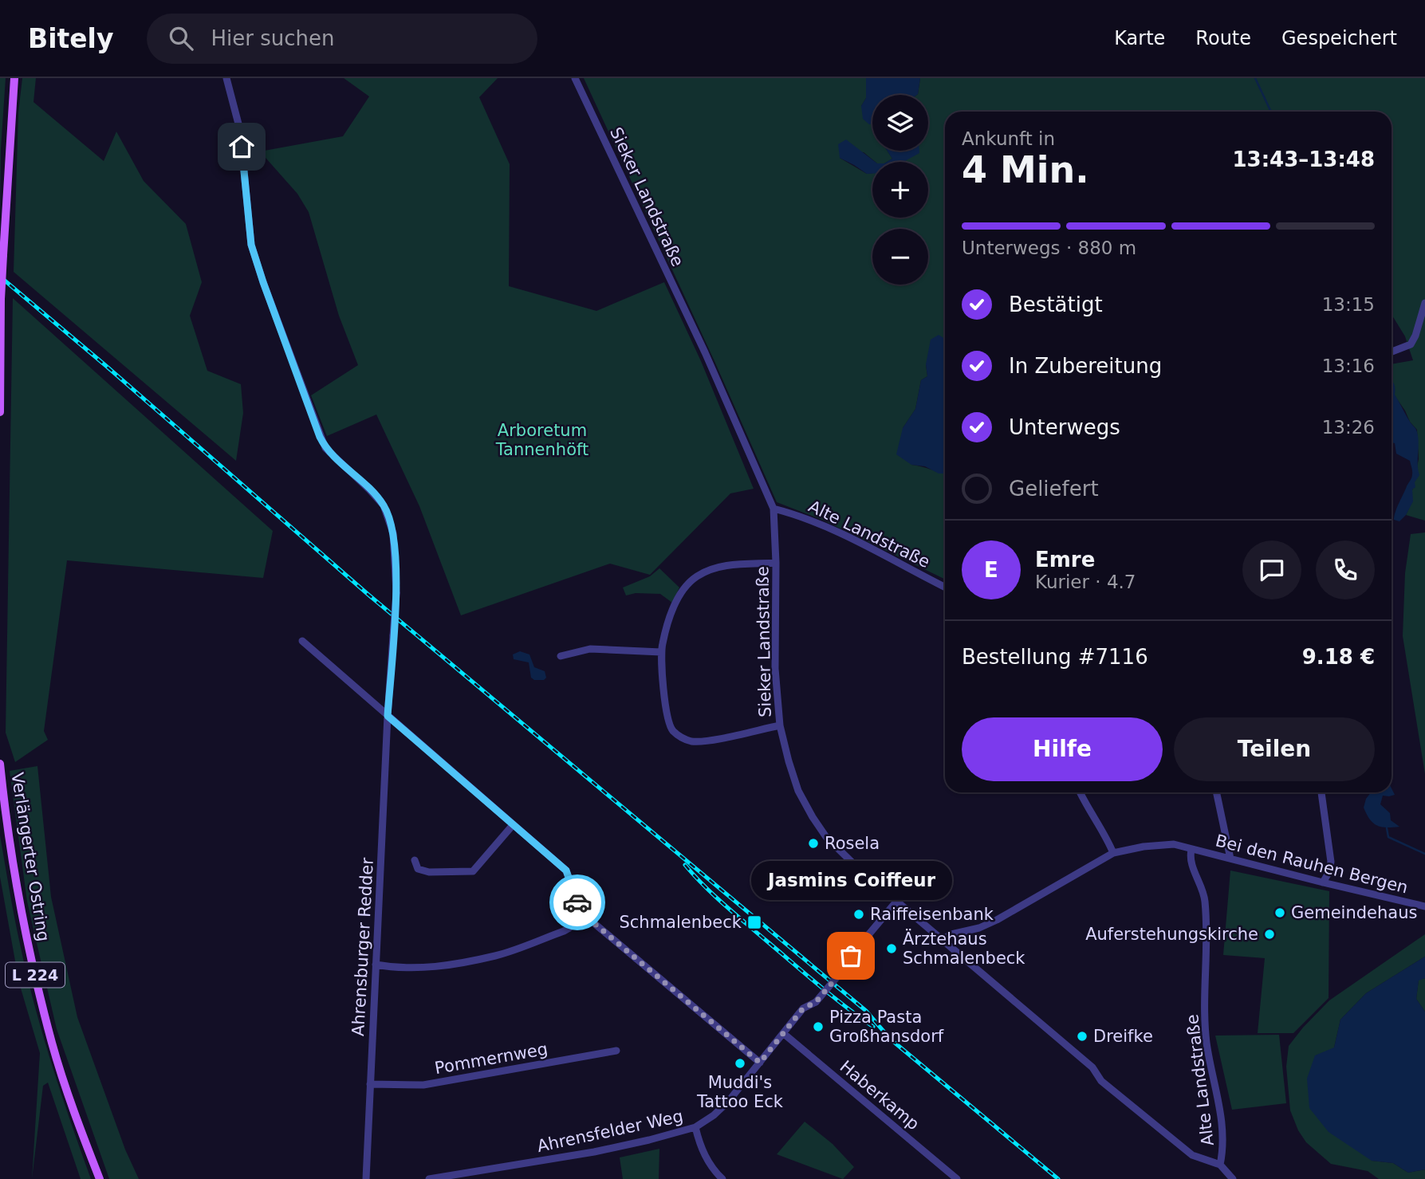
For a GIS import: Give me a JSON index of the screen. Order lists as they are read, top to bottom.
{
  "streets": {
    "main road": ["Verlängerter Ostring", "L 224"],
    "street": [
      "Sieker Landstraße",
      "Alte Landstraße",
      "Bei den Rauhen Bergen",
      "Ahrensburger Redder",
      "Pommernweg",
      "Haberkamp",
      "Ahrensfelder Weg"
    ]
  },
  "crossings": [
    ["Sieker Landstraße", "Alte Landstraße"],
    ["Sieker Landstraße", "Ahrensfelder Weg"],
    ["Alte Landstraße", "Bei den Rauhen Bergen"],
    ["Ahrensburger Redder", "Pommernweg"],
    ["Haberkamp", "Ahrensfelder Weg"]
  ],
  "parks": ["Arboretum Tannenhöft"],
  "places": {
    "other": [
      "Rosela",
      "Gemeindehaus",
      "Raiffeisenbank",
      "Auferstehungskirche",
      "Ärztehaus Schmalenbeck",
      "Jasmins Coiffeur",
      "Pizza Pasta Großhansdorf",
      "Dreifke",
      "Muddi's Tattoo Eck"
    ],
    "transit": ["Schmalenbeck"]
  },
  "page": {
    "header": "Bitely",
    "search": "Hier suchen",
    "nav": ["Karte", "Route", "Gespeichert"],
    "map_buttons": ["+", "−"],
    "heading": ["4 Min.", "Ankunft in", "13:43–13:48"],
    "panel": [
      "Emre",
      "Kurier · 4.7",
      "Bestellung #7116",
      "9.18 €"
    ],
    "bar": "Unterwegs · 880 m",
    "list": [
      ["Bestätigt", "13:15"],
      ["In Zubereitung", "13:16"],
      ["Unterwegs", "13:26"],
      "Geliefert"
    ],
    "round": "E",
    "buttons": ["Hilfe", "Teilen"],
    "bubble": "Jasmins Coiffeur"
  }
}
